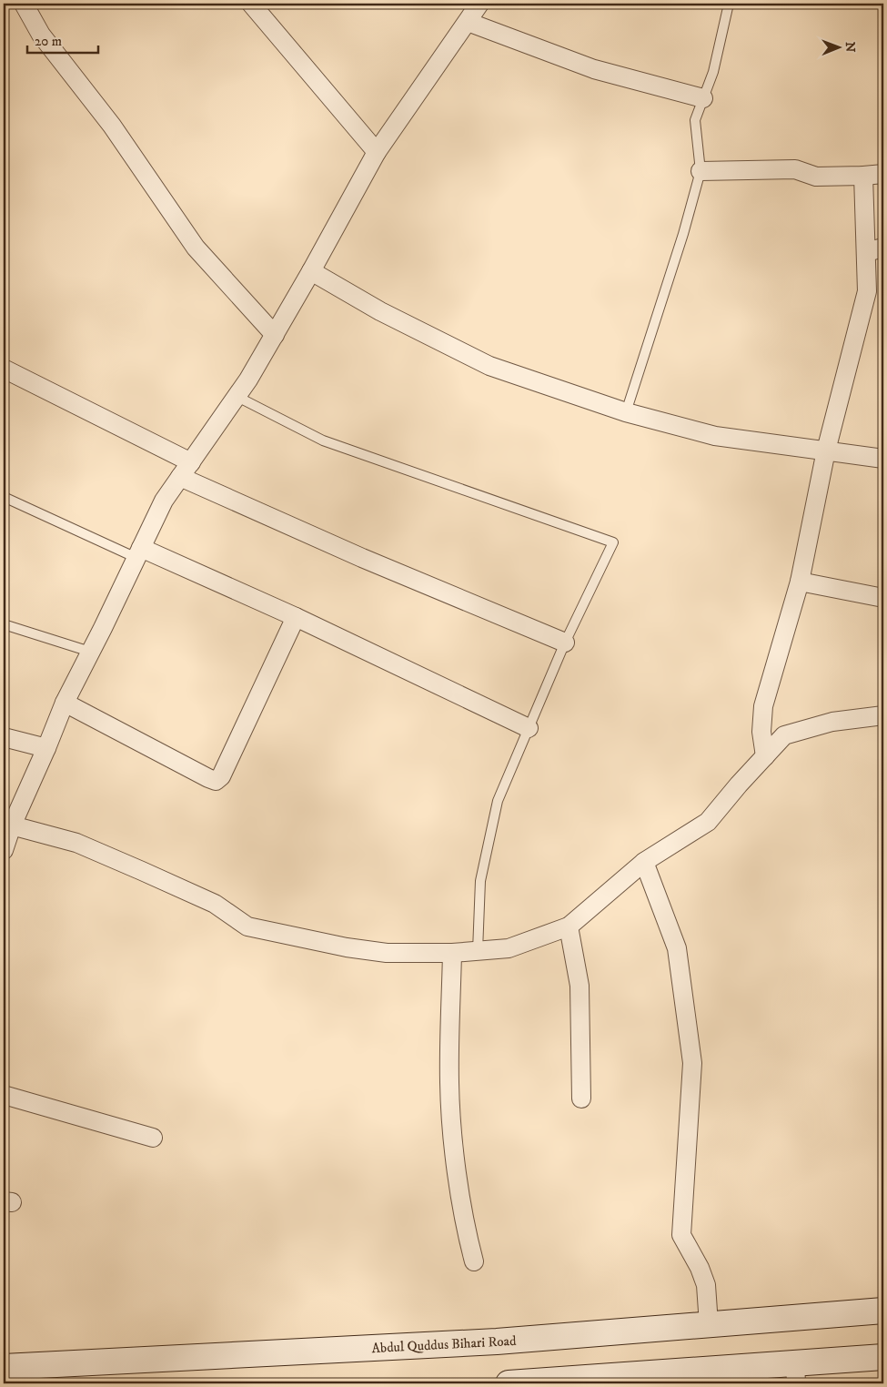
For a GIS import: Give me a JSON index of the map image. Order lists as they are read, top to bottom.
{
  "streets": {
    "main road": ["Abdul Quddus Bihari Road"]
  },
  "scale_bar": "20 m",
  "north": "right"
}
